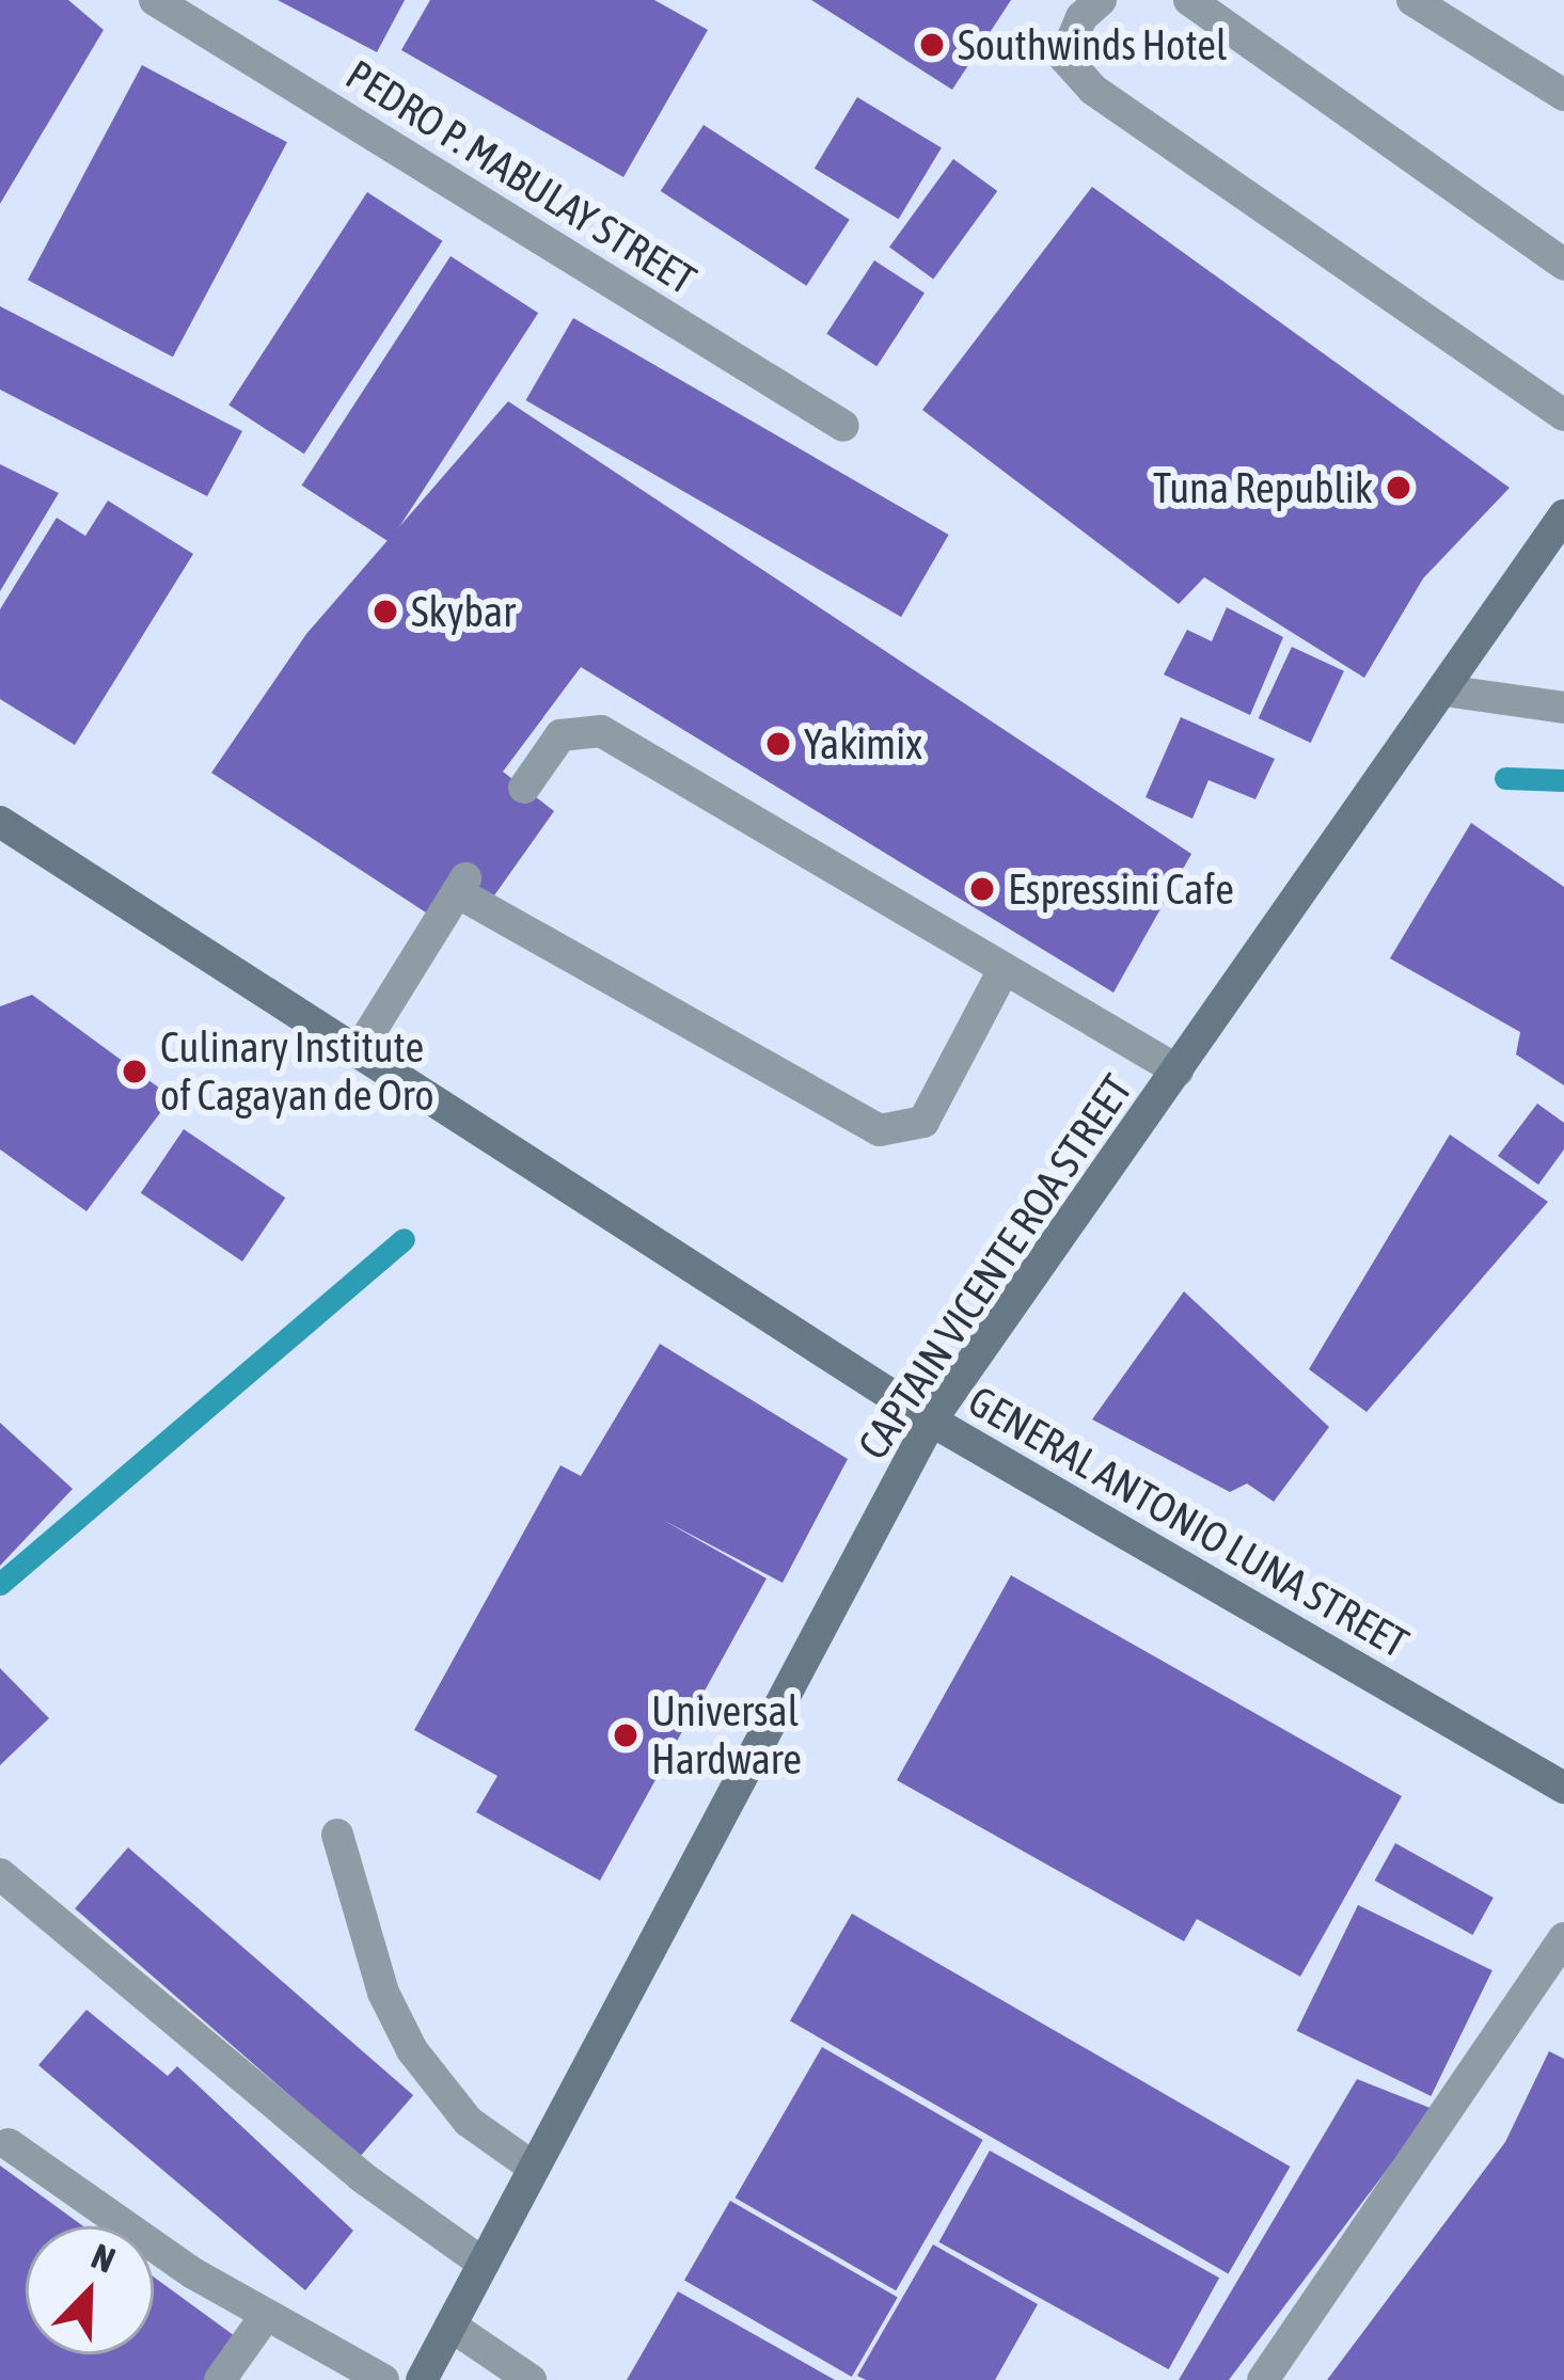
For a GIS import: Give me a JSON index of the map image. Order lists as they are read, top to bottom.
{
  "streets": {
    "street": ["PEDRO P. MABULAY STREET", "CAPTAIN VICENTE ROA STREET", "GENERAL ANTONIO LUNA STREET"]
  },
  "crossings": [
    ["CAPTAIN VICENTE ROA STREET", "GENERAL ANTONIO LUNA STREET"]
  ],
  "places": [
    "Southwinds Hotel",
    "Tuna Republik",
    "Skybar",
    "Yakimix",
    "Espressini Cafe",
    "Culinary Institute of Cagayan de Oro",
    "Universal Hardware"
  ],
  "north": "top right"
}
